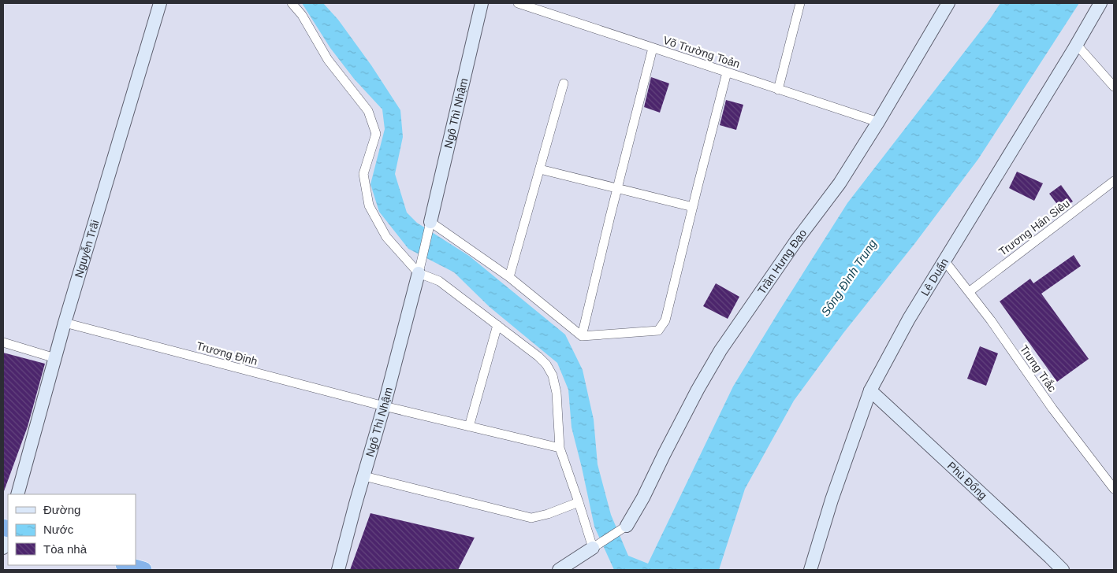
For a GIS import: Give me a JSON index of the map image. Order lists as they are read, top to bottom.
{
  "streets": {
    "street": [
      "Võ Trường Toản",
      "Ngô Thì Nhậm",
      "Trương Hán Siêu",
      "Nguyễn Trãi",
      "Trần Hưng Đạo",
      "Lê Duẩn",
      "Trương Định",
      "Trưng Trắc",
      "Phù Đổng"
    ]
  },
  "crossings": [
    ["Võ Trường Toản", "Trần Hưng Đạo"],
    ["Ngô Thì Nhậm", "Trương Định"],
    ["Trương Hán Siêu", "Trưng Trắc"],
    ["Nguyễn Trãi", "Trương Định"],
    ["Lê Duẩn", "Trưng Trắc"],
    ["Lê Duẩn", "Phù Đổng"]
  ],
  "water": ["Sông Đình Trung"],
  "legend": ["Đường", "Nước", "Tòa nhà"]
}
